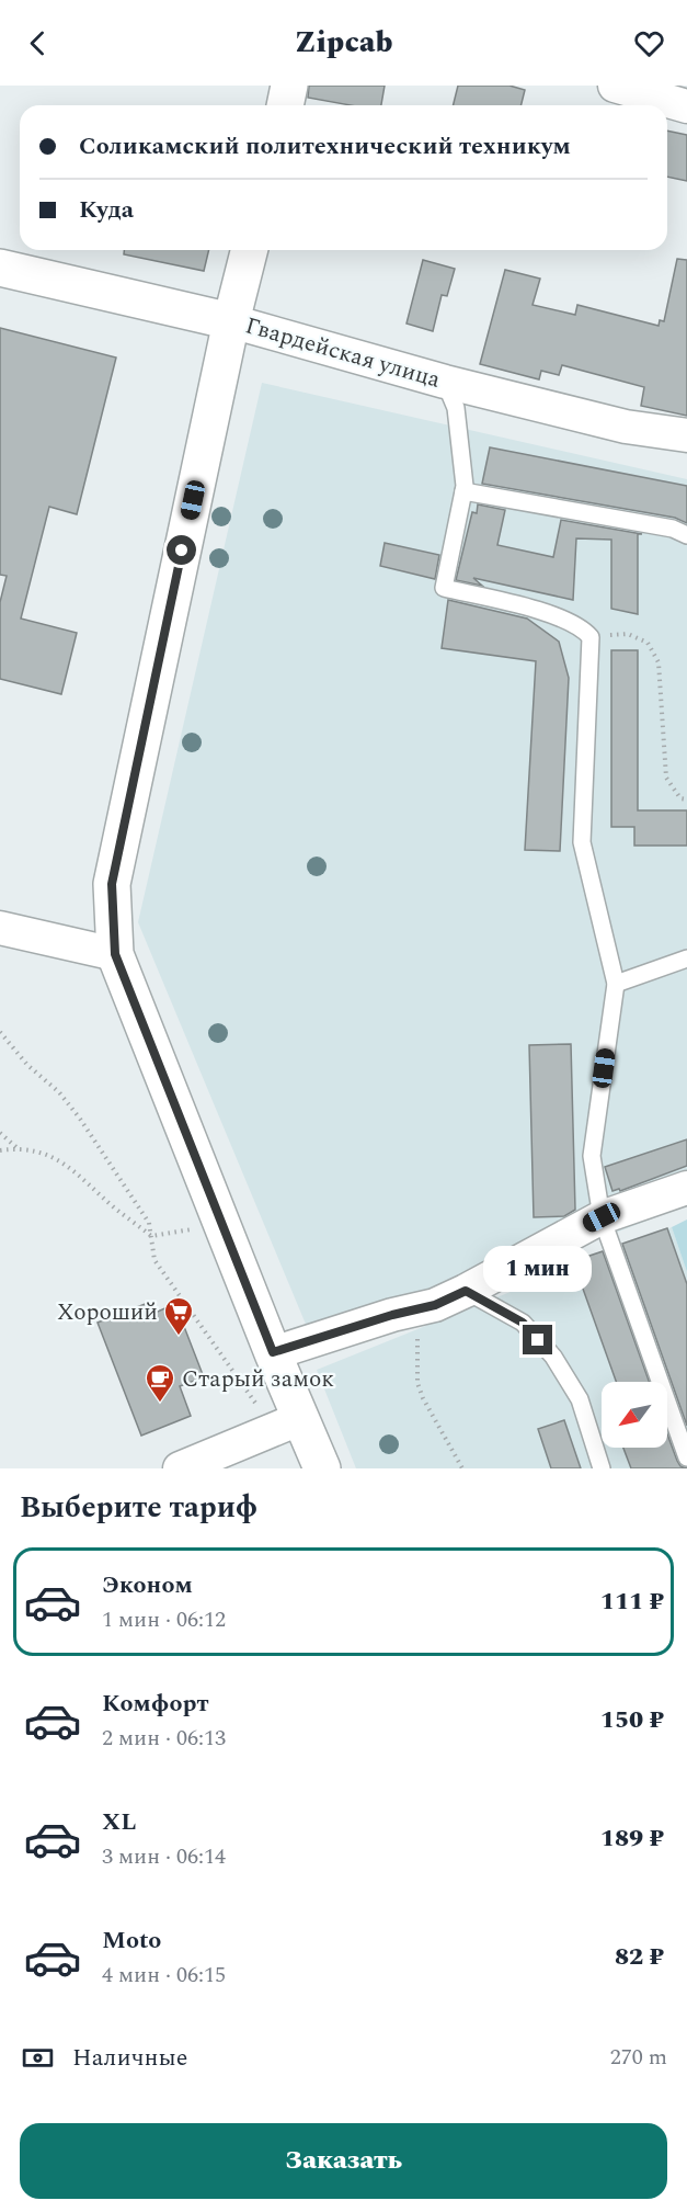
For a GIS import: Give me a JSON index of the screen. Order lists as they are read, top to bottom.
{
  "streets": {
    "street": ["Гвардейская улица"]
  },
  "places": {
    "supermarket": ["Хороший"],
    "cafe": ["Старый замок"]
  },
  "north": "bottom left",
  "page": {
    "header": "Zipcab",
    "banner": ["Соликамский политехнический техникум", "Куда"],
    "bubble": "1 мин",
    "heading": "Выберите тариф",
    "list": [
      {
        "name": "Эконом",
        "note": "1 мин · 06:12",
        "value": "111 ₽"
      },
      {
        "name": "Комфорт",
        "note": "2 мин · 06:13",
        "value": "150 ₽"
      },
      {
        "name": "XL",
        "note": "3 мин · 06:14",
        "value": "189 ₽"
      },
      {
        "name": "Moto",
        "note": "4 мин · 06:15",
        "value": "82 ₽"
      }
    ],
    "pay": ["Наличные", "270 m"],
    "buttons": "Заказать"
  }
}
